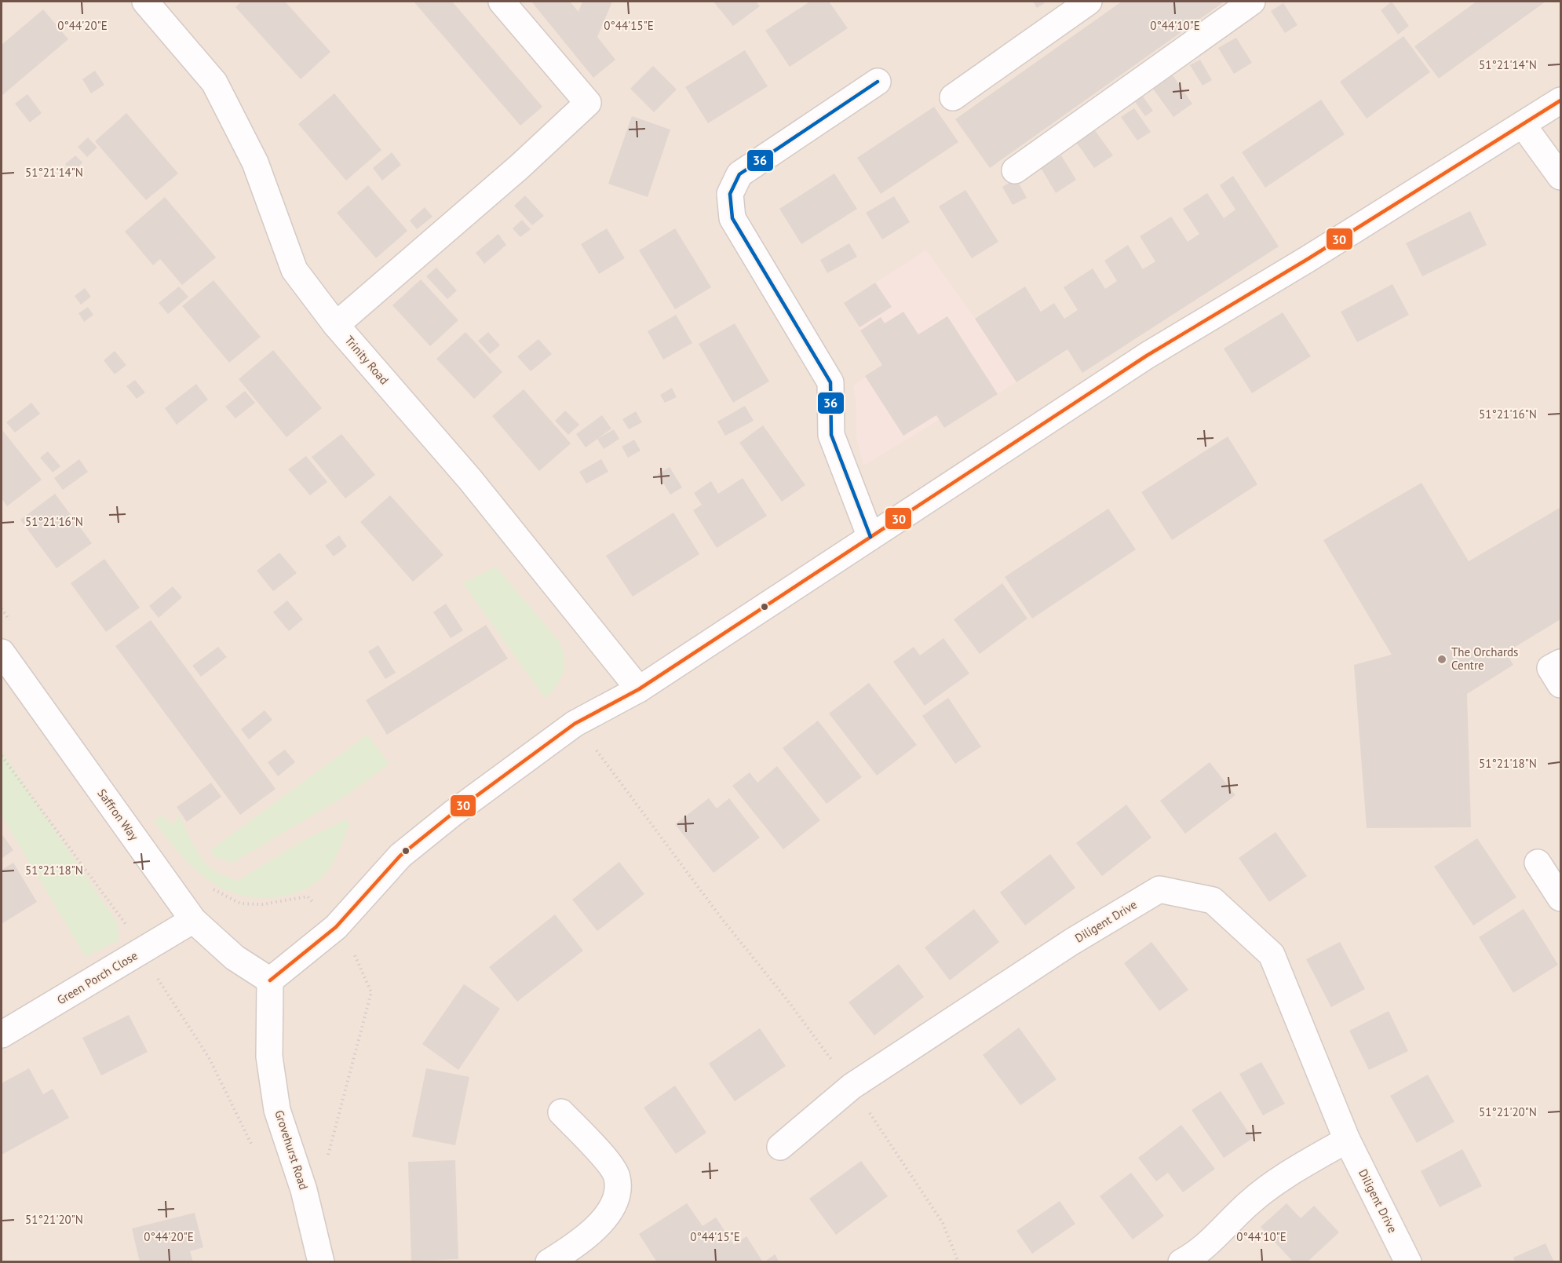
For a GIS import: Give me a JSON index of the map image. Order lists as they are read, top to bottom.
{
  "streets": {
    "street": [
      "Trinity Road",
      "Saffron Way",
      "Diligent Drive",
      "Green Porch Close",
      "Grovehurst Road"
    ]
  },
  "crossings": [
    ["Saffron Way", "Green Porch Close"],
    ["Saffron Way", "Grovehurst Road"]
  ],
  "places": ["The Orchards Centre"],
  "lines": ["transit line 36", "transit line 30"],
  "coordinates": [
    "0°44'20\"E",
    "0°44'15\"E",
    "0°44'10\"E",
    "51°21'14\"N",
    "51°21'16\"N",
    "51°21'18\"N",
    "51°21'20\"N"
  ]
}
